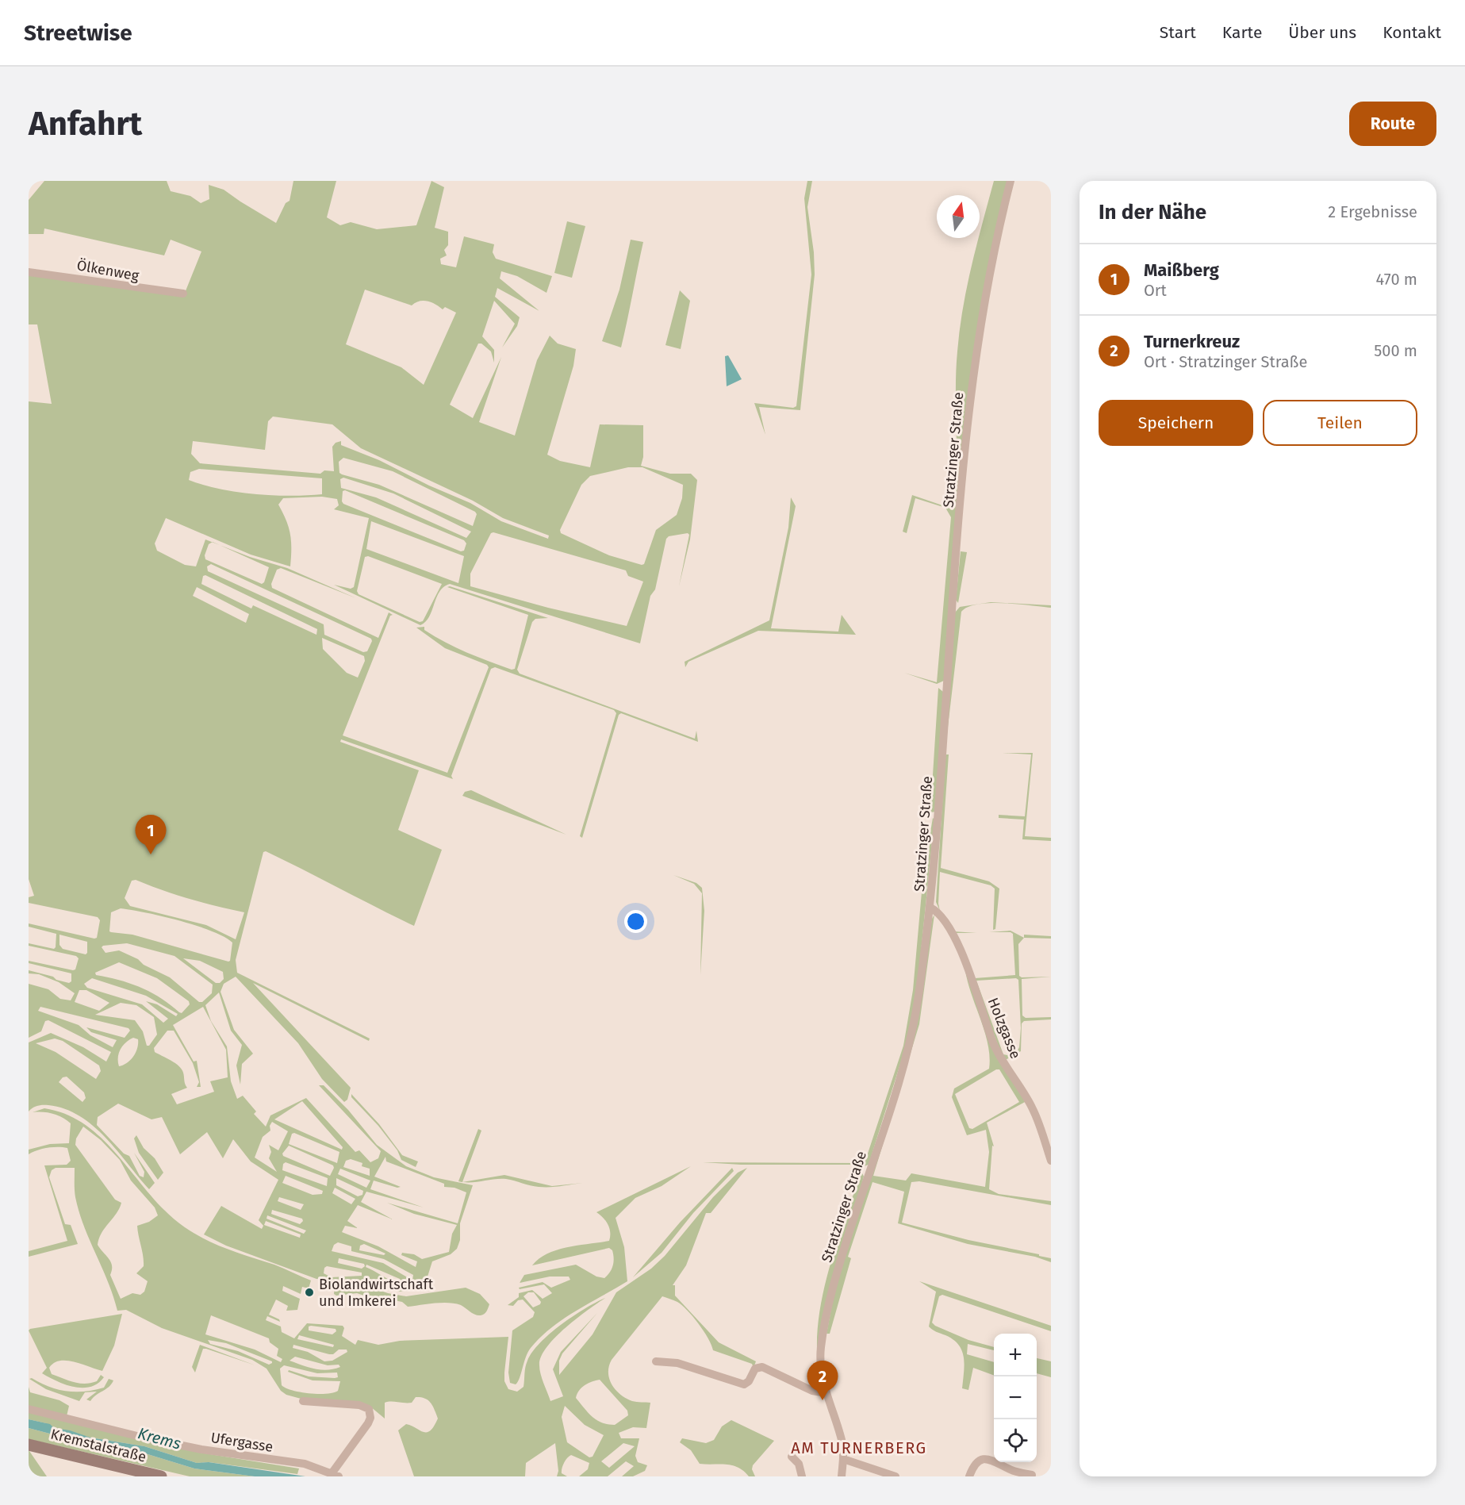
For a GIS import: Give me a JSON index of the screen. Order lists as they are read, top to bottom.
{
  "streets": {
    "main road": ["Kremstalstraße"],
    "street": [
      "Ölkenweg",
      "Stratzinger Straße",
      "Holzgasse",
      "Ufergasse"
    ]
  },
  "crossings": [
    ["Stratzinger Straße", "Holzgasse"]
  ],
  "districts": ["AM TURNERBERG"],
  "water": ["Krems"],
  "places": ["Biolandwirtschaft und Imkerei"],
  "north": "top",
  "page": {
    "header": "Streetwise",
    "nav": [
      "Start",
      "Karte",
      "Über uns",
      "Kontakt"
    ],
    "buttons": [
      "Route",
      ["Speichern", "Teilen"]
    ],
    "title": "Anfahrt",
    "heading": ["In der Nähe", "2 Ergebnisse"],
    "list": [
      {
        "mark": "1",
        "name": "Maißberg",
        "note": "Ort",
        "value": "470 m"
      },
      {
        "mark": "2",
        "name": "Turnerkreuz",
        "note": "Ort · Stratzinger Straße",
        "value": "500 m"
      }
    ],
    "pins": ["1", "2"],
    "map_buttons": ["+", "−"]
  }
}
